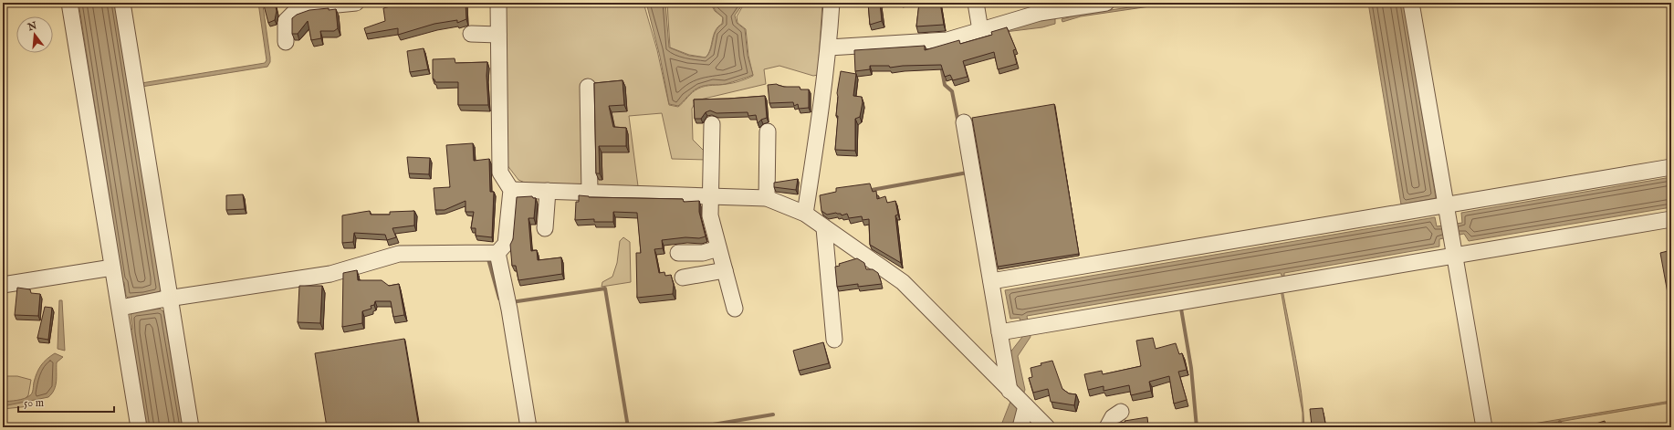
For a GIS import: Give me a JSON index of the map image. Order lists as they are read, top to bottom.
{
  "scale_bar": "50 m",
  "north": "top"
}
